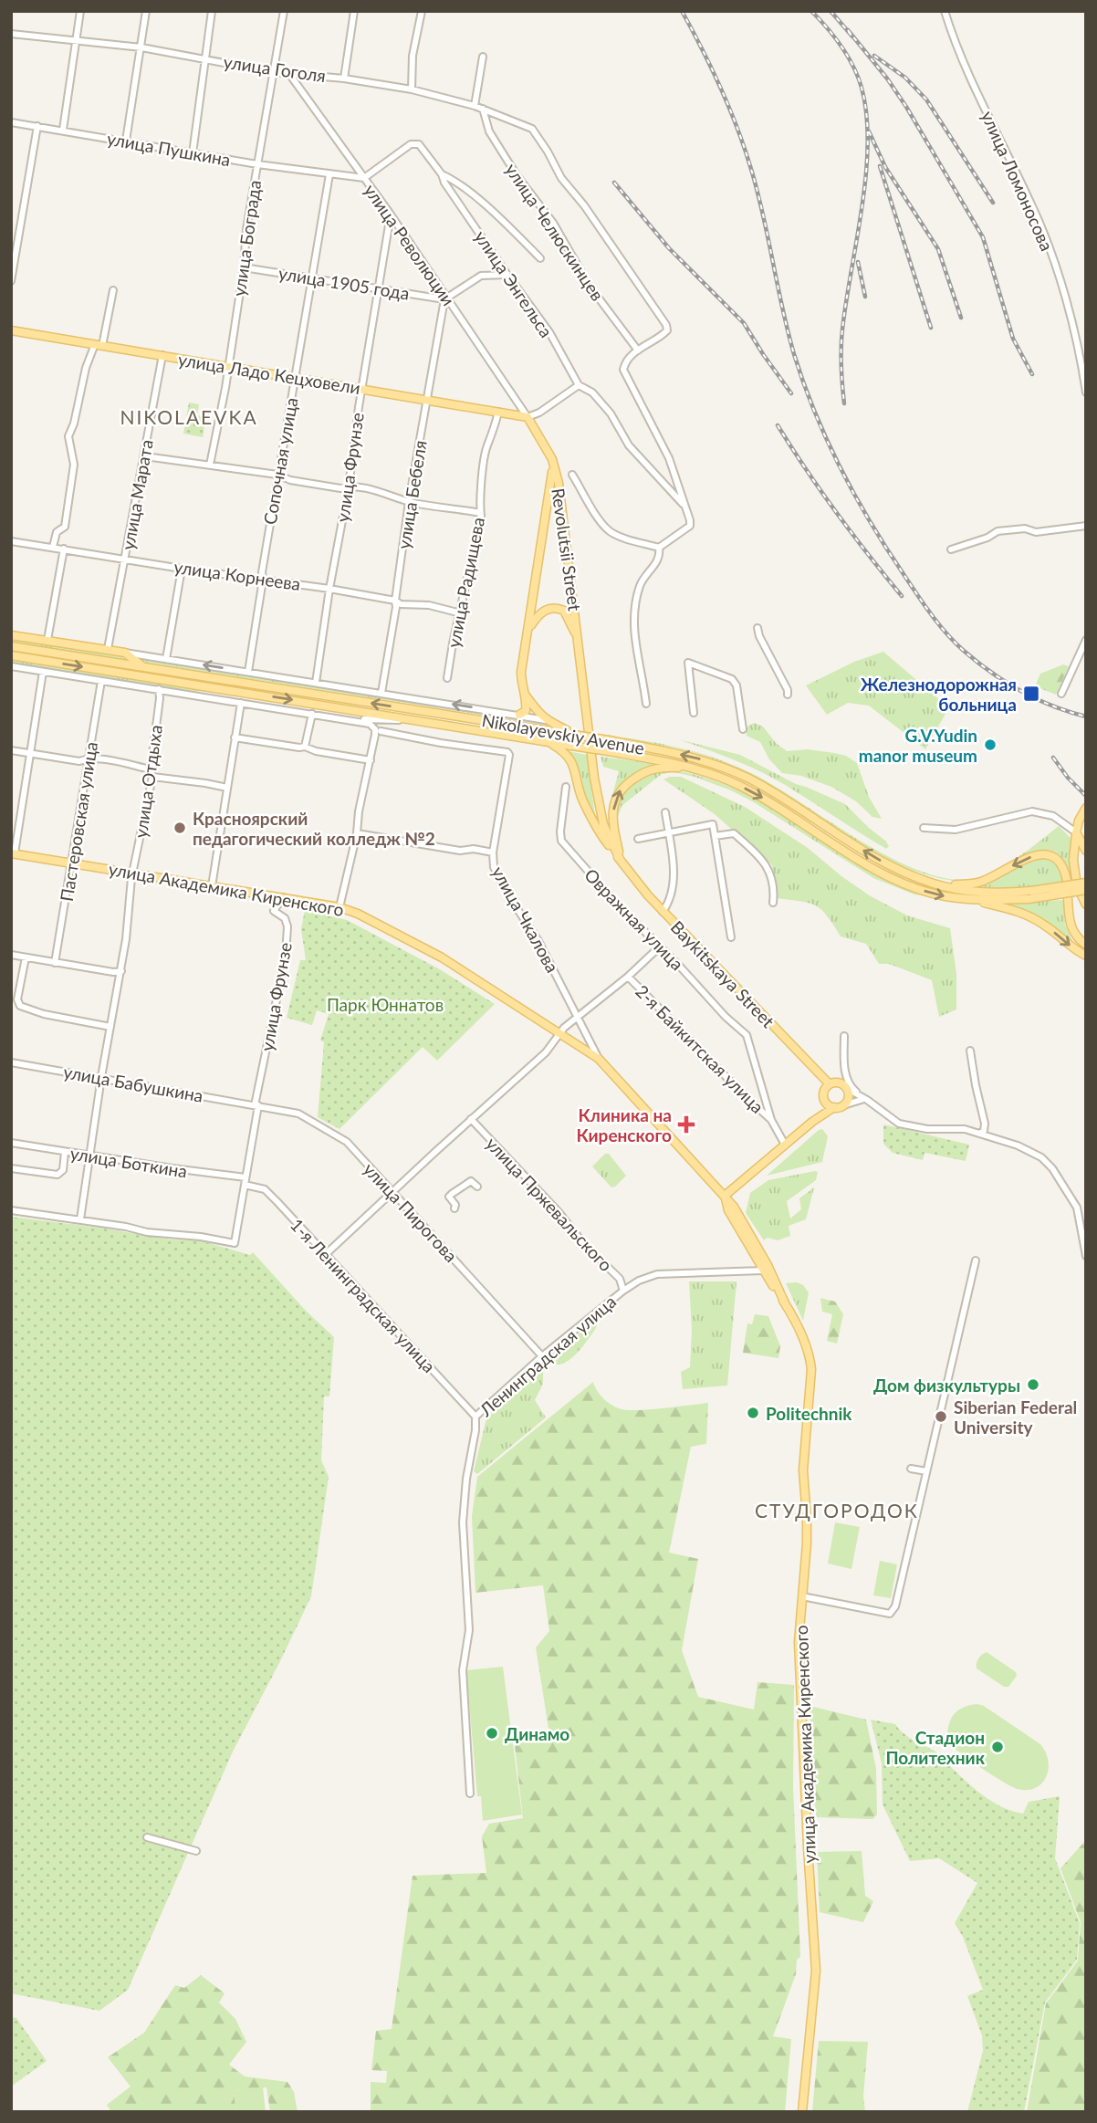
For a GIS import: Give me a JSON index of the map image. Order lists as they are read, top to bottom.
{
  "streets": {
    "main road": [
      "улица Ладо Кецховели",
      "Revolutsii Street",
      "Nikolayevskiy Avenue",
      "улица Академика Киренского",
      "Baykitskaya Street"
    ],
    "street": [
      "улица Гоголя",
      "улица Пушкина",
      "улица Ломоносова",
      "улица Челюскинцев",
      "улица Бограда",
      "улица Революции",
      "улица 1905 года",
      "улица Энгельса",
      "Сопочная улица",
      "улица Фрунзе",
      "улица Марата",
      "улица Бебеля",
      "улица Корнеева",
      "улица Радищева",
      "улица Отдыха",
      "Пастеровская улица",
      "улица Чкалова",
      "Овражная улица",
      "2-я Байкитская улица",
      "улица Бабушкина",
      "улица Боткина",
      "улица Пржевальского",
      "улица Пирогова",
      "1-я Ленинградская улица",
      "Ленинградская улица"
    ]
  },
  "crossings": [
    ["улица Гоголя", "улица Челюскинцев"],
    ["улица Гоголя", "улица Бограда"],
    ["улица Гоголя", "улица Революции"],
    ["улица Пушкина", "улица Бограда"],
    ["улица Пушкина", "улица Революции"],
    ["улица Пушкина", "улица Энгельса"],
    ["улица Пушкина", "Сопочная улица"],
    ["улица Бограда", "улица 1905 года"],
    ["улица Бограда", "улица Ладо Кецховели"],
    ["улица Революции", "улица 1905 года"],
    ["улица Революции", "улица Энгельса"],
    ["улица Революции", "улица Ладо Кецховели"],
    ["улица Революции", "улица Фрунзе"],
    ["улица Революции", "улица Бебеля"],
    ["улица Революции", "Revolutsii Street"],
    ["улица 1905 года", "Сопочная улица"],
    ["улица 1905 года", "улица Фрунзе"],
    ["улица 1905 года", "улица Бебеля"],
    ["улица Ладо Кецховели", "Сопочная улица"],
    ["улица Ладо Кецховели", "улица Фрунзе"],
    ["улица Ладо Кецховели", "улица Марата"],
    ["улица Ладо Кецховели", "улица Бебеля"],
    ["улица Ладо Кецховели", "Revolutsii Street"],
    ["улица Ладо Кецховели", "улица Радищева"],
    ["Сопочная улица", "улица Корнеева"],
    ["улица Фрунзе", "улица Корнеева"],
    ["улица Фрунзе", "улица Академика Киренского"],
    ["улица Фрунзе", "улица Бабушкина"],
    ["улица Фрунзе", "улица Боткина"],
    ["улица Фрунзе", "улица Пирогова"],
    ["улица Фрунзе", "1-я Ленинградская улица"],
    ["улица Марата", "улица Корнеева"],
    ["улица Бебеля", "улица Корнеева"],
    ["Revolutsii Street", "Baykitskaya Street"],
    ["улица Корнеева", "улица Радищева"],
    ["улица Отдыха", "улица Академика Киренского"],
    ["Пастеровская улица", "улица Академика Киренского"],
    ["улица Академика Киренского", "улица Чкалова"],
    ["улица Академика Киренского", "Ленинградская улица"],
    ["Овражная улица", "2-я Байкитская улица"],
    ["улица Бабушкина", "улица Пирогова"],
    ["улица Пржевальского", "Ленинградская улица"],
    ["улица Пирогова", "Ленинградская улица"],
    ["1-я Ленинградская улица", "Ленинградская улица"]
  ],
  "districts": ["NIKOLAEVKA", "СТУДГОРОДОК"],
  "parks": ["Парк Юннатов"],
  "places": {
    "transit": ["Железнодорожная больница"],
    "other": [
      "G.V.Yudin manor museum",
      "Красноярский педагогический колледж №2",
      "Дом физкультуры",
      "Politechnik",
      "Siberian Federal University",
      "Динамо",
      "Стадион Политехник"
    ],
    "health": ["Клиника на Киренского"]
  }
}
